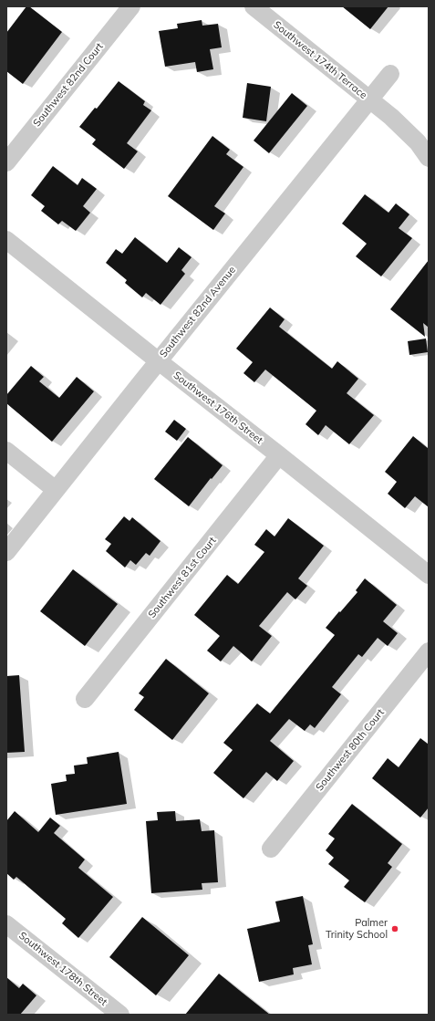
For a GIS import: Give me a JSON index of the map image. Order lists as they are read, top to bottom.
{
  "streets": {
    "street": [
      "Southwest 174th Terrace",
      "Southwest 82nd Court",
      "Southwest 82nd Avenue",
      "Southwest 176th Street",
      "Southwest 81st Court",
      "Southwest 80th Court",
      "Southwest 178th Street"
    ]
  },
  "crossings": [
    ["Southwest 174th Terrace", "Southwest 82nd Avenue"],
    ["Southwest 82nd Avenue", "Southwest 176th Street"],
    ["Southwest 176th Street", "Southwest 81st Court"]
  ],
  "places": ["Palmer Trinity School"]
}
